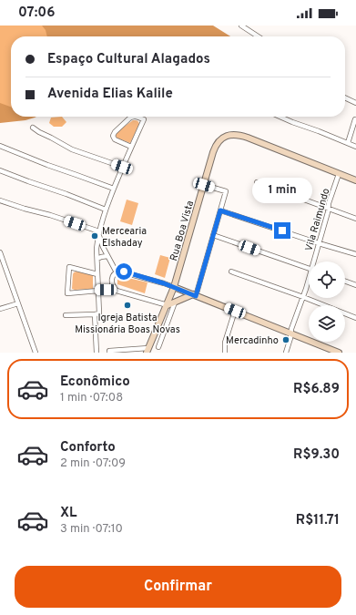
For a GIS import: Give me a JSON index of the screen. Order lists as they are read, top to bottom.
{
  "streets": {
    "main road": ["Rua Boa Vista"],
    "street": ["Vila Raimundo"]
  },
  "crossings": [
    ["Vila Raimundo", "Rua Boa Vista"]
  ],
  "places": ["Mercearia Elshaday", "Igreja Batista Missionária Boas Novas", "Mercadinho"],
  "page": {
    "status": "07:06",
    "banner": ["Espaço Cultural Alagados", "Avenida Elias Kalile"],
    "bubble": "1 min",
    "list": [
      {
        "name": "Econômico",
        "note": "1 min · 07:08",
        "value": "R$6.89"
      },
      {
        "name": "Conforto",
        "note": "2 min · 07:09",
        "value": "R$9.30"
      },
      {
        "name": "XL",
        "note": "3 min · 07:10",
        "value": "R$11.71"
      }
    ],
    "buttons": "Confirmar"
  }
}
